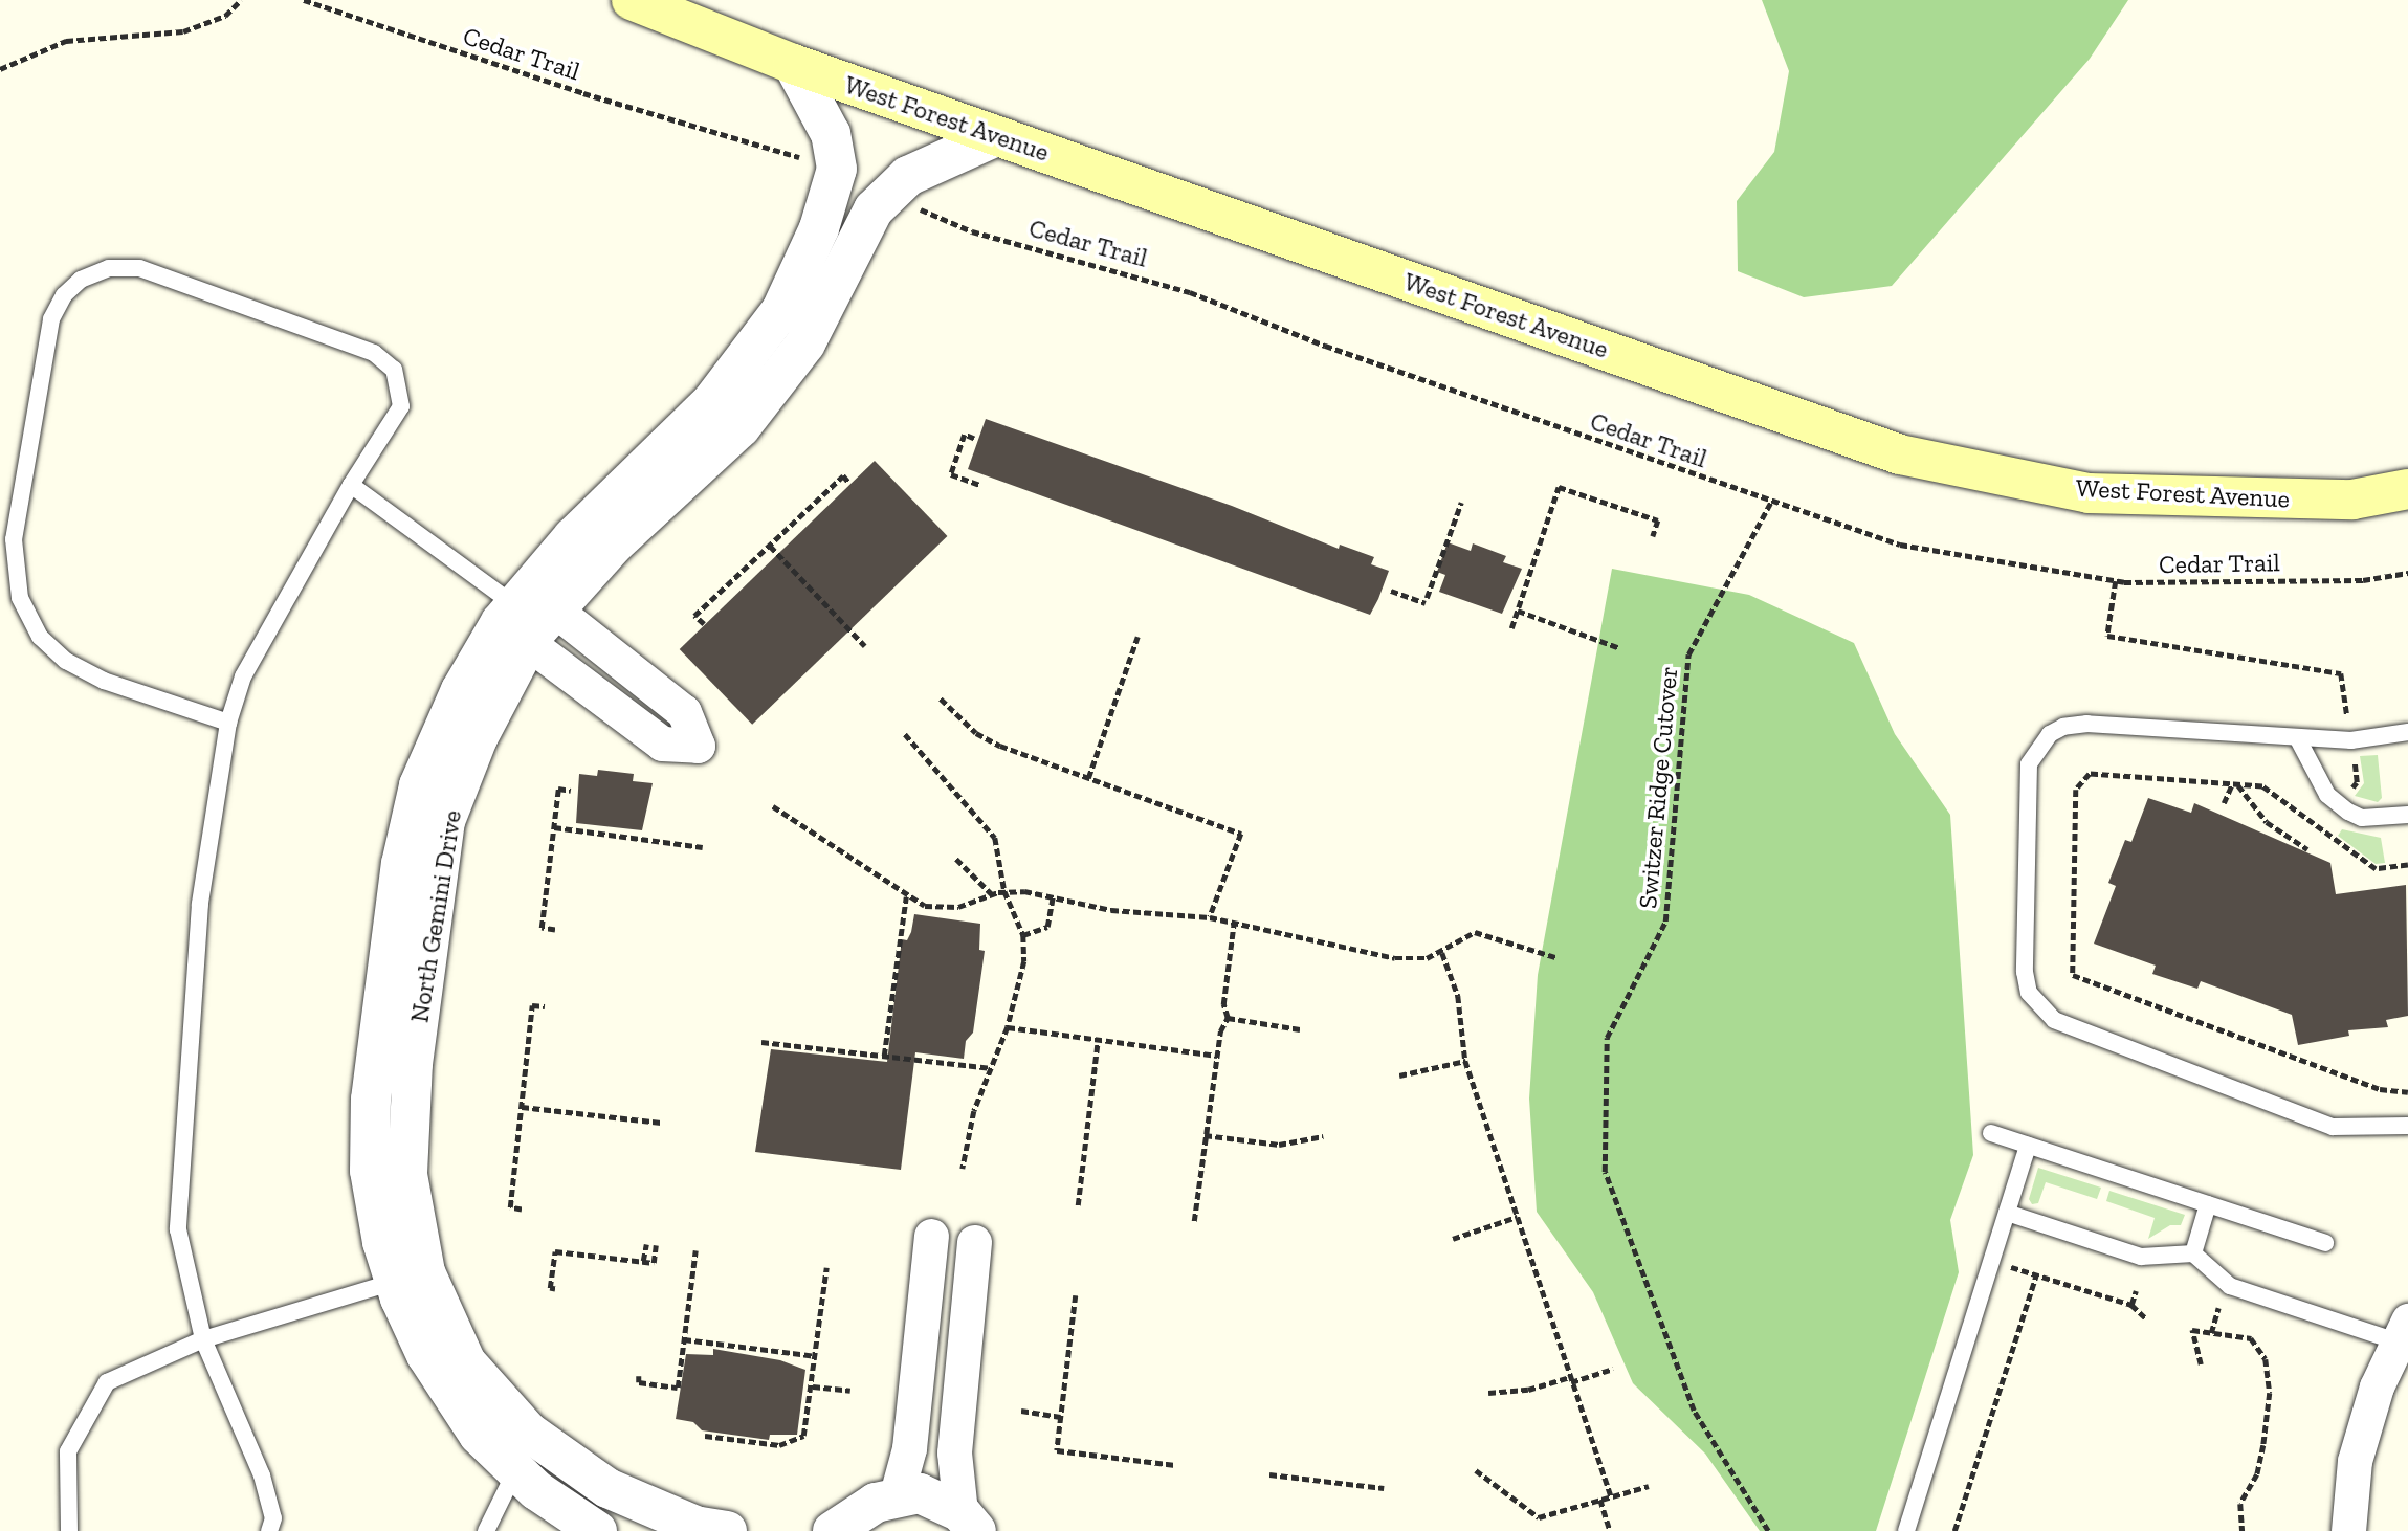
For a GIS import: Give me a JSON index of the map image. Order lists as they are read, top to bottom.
{
  "streets": {
    "main road": ["West Forest Avenue"],
    "street": ["North Gemini Drive"],
    "path": ["Cedar Trail", "Switzer Ridge Cutover"]
  },
  "crossings": [
    ["Cedar Trail", "Switzer Ridge Cutover"],
    ["West Forest Avenue", "North Gemini Drive"]
  ]
}
